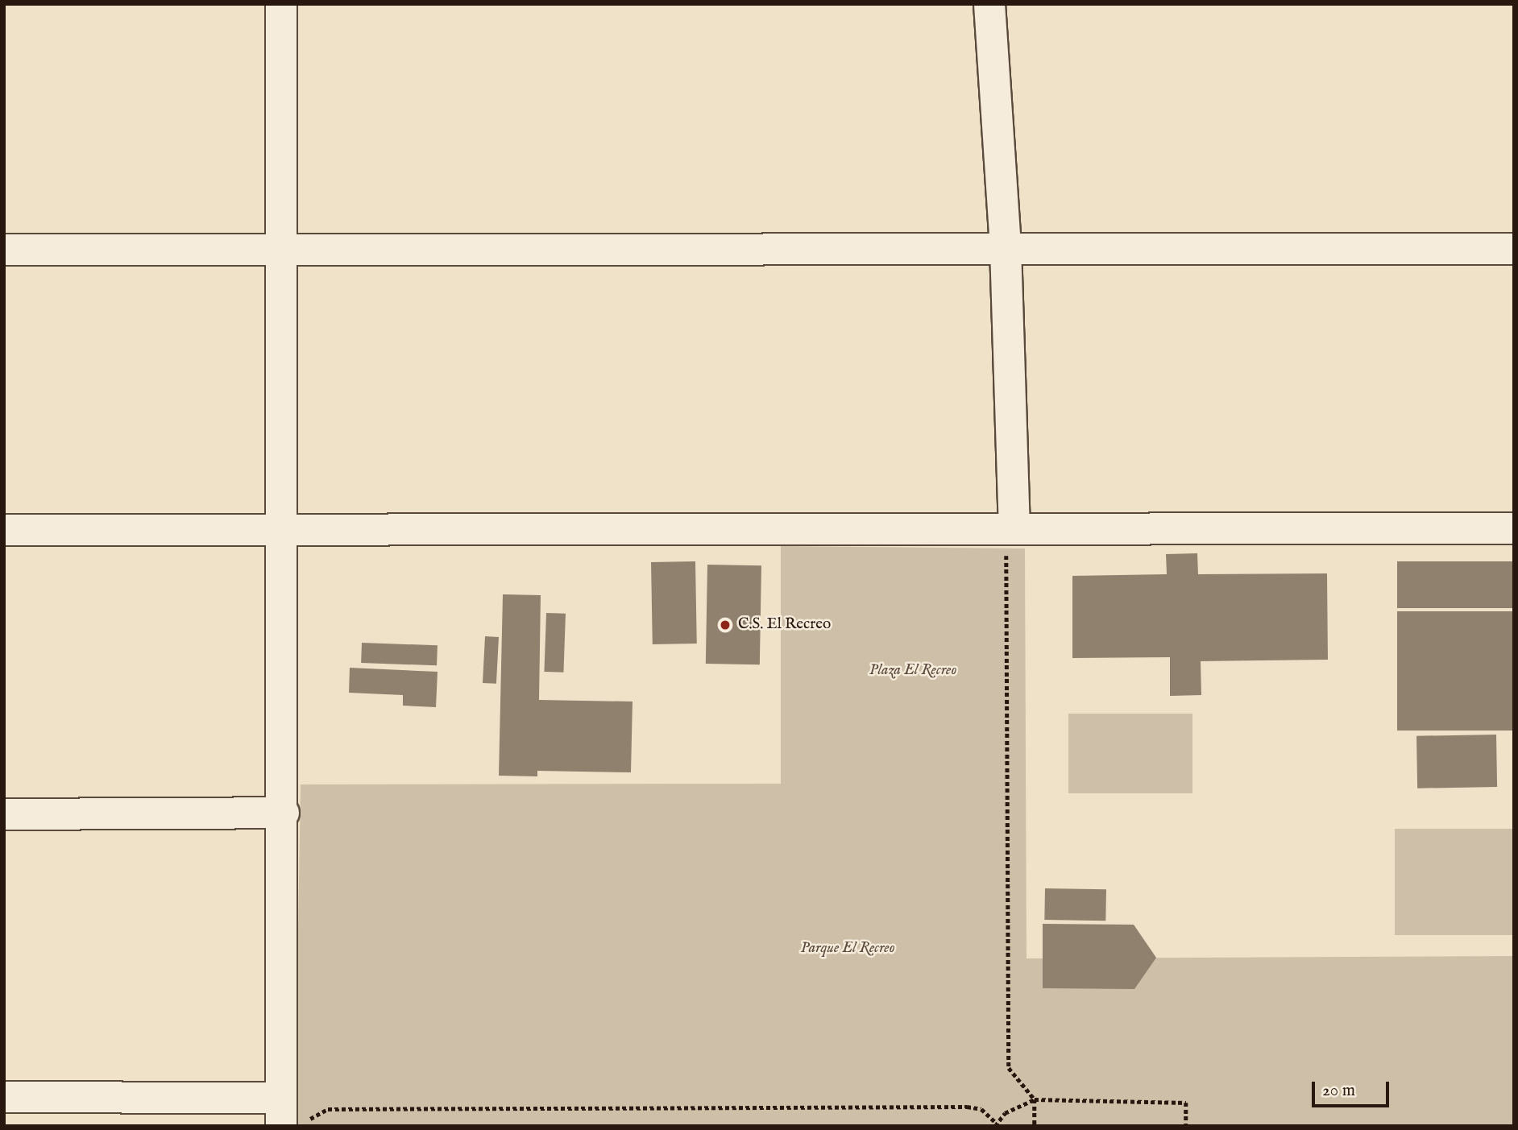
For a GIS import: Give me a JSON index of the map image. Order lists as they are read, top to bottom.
{
  "parks": ["Plaza El Recreo", "Parque El Recreo"],
  "places": ["C.S. El Recreo"],
  "scale_bar": "20 m"
}
